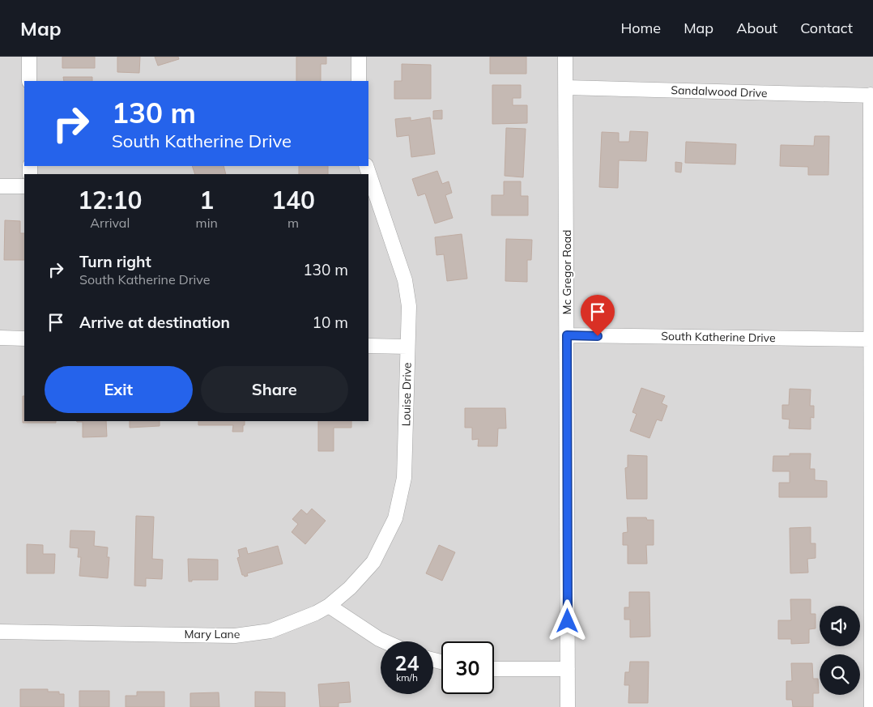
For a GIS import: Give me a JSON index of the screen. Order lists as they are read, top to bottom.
{
  "streets": {
    "street": [
      "Sandalwood Drive",
      "Mc Gregor Road",
      "South Katherine Drive",
      "Louise Drive",
      "Mary Lane"
    ]
  },
  "crossings": [
    ["Sandalwood Drive", "Mc Gregor Road"],
    ["Mc Gregor Road", "South Katherine Drive"],
    ["Louise Drive", "Mary Lane"]
  ],
  "page": {
    "header": "Map",
    "nav": [
      "Home",
      "Map",
      "About",
      "Contact"
    ],
    "turn": ["130 m", "South Katherine Drive"],
    "eta": [
      "12:10",
      "Arrival",
      "1",
      "min",
      "140",
      "m"
    ],
    "list": [
      {
        "name": "Turn right",
        "note": "South Katherine Drive",
        "value": "130 m"
      },
      {
        "name": "Arrive at destination",
        "value": "10 m"
      }
    ],
    "buttons": ["Exit", "Share"],
    "speed": "24 km/h",
    "limit": "30"
  }
}
